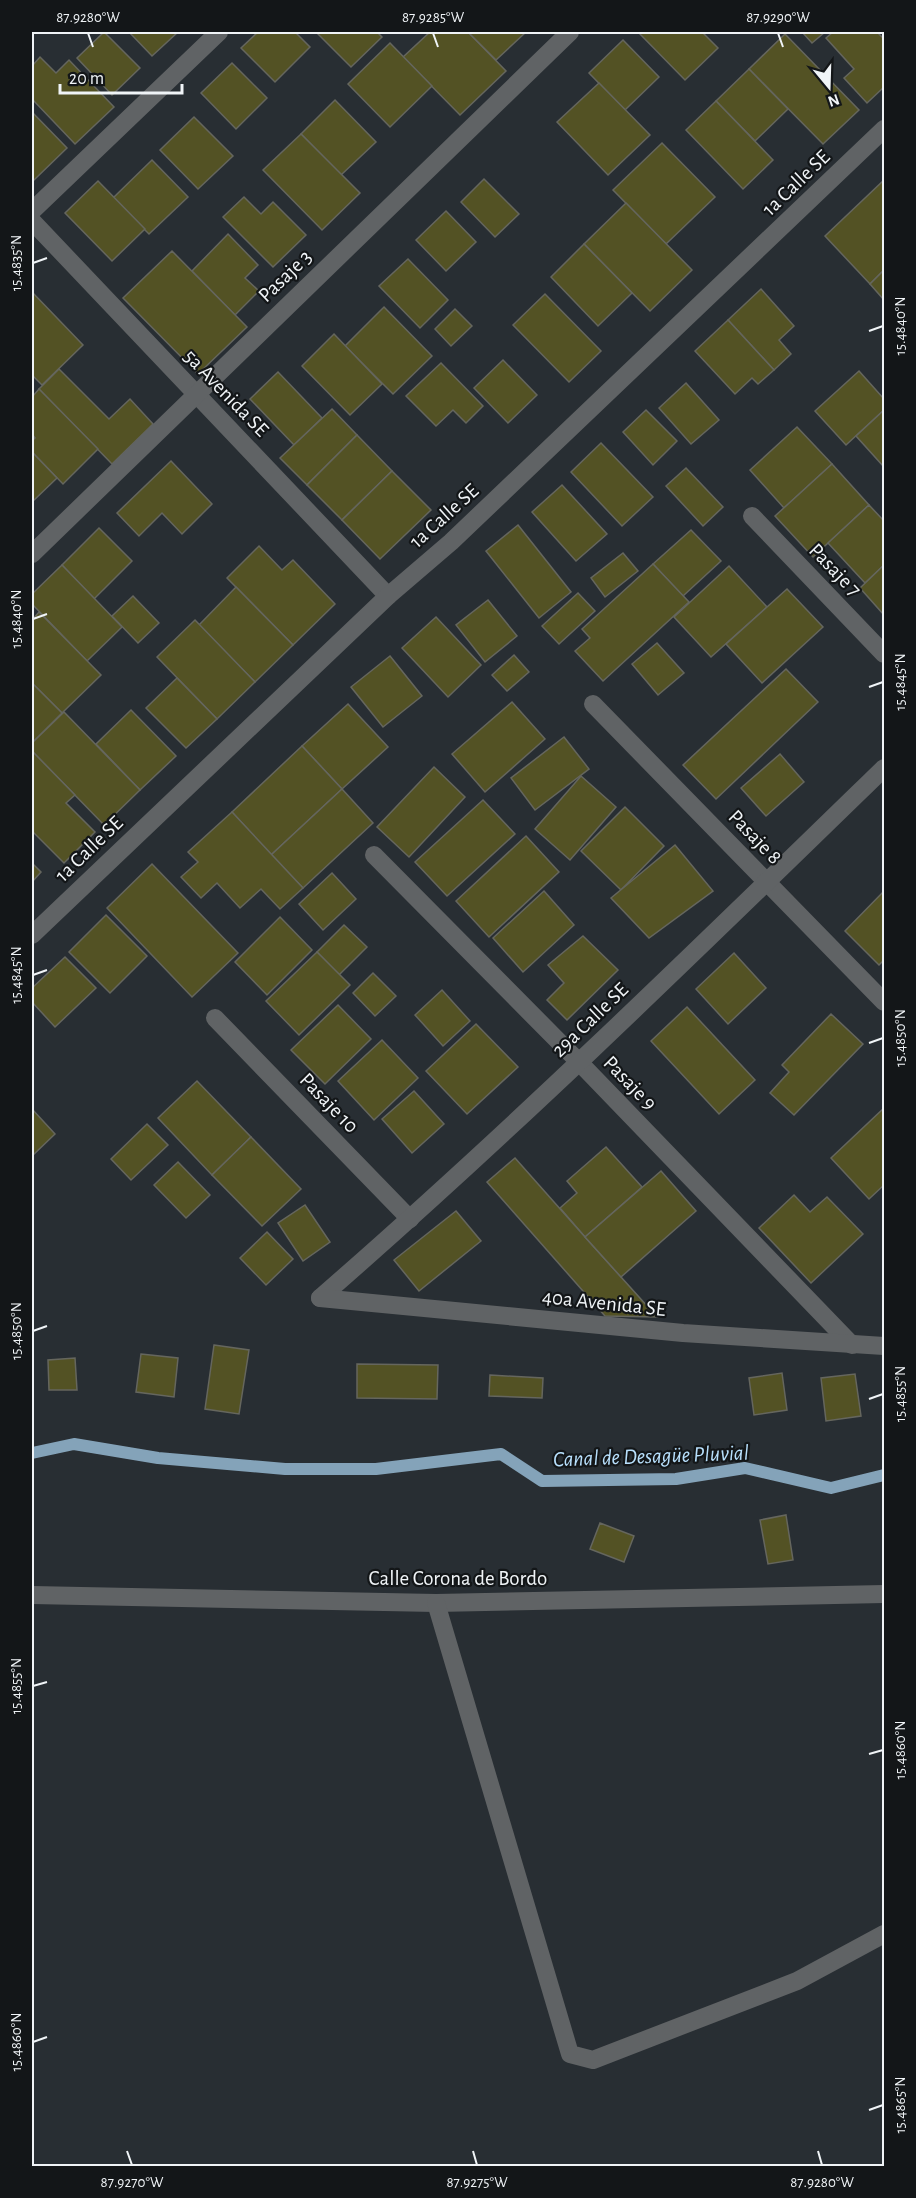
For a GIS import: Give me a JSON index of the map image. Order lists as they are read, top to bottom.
{
  "streets": {
    "street": [
      "1a Calle SE",
      "Pasaje 3",
      "5a Avenida SE",
      "Pasaje 7",
      "Pasaje 8",
      "29a Calle SE",
      "Pasaje 9",
      "Pasaje 10",
      "40a Avenida SE",
      "Calle Corona de Bordo"
    ]
  },
  "crossings": [
    ["1a Calle SE", "5a Avenida SE"],
    ["Pasaje 3", "5a Avenida SE"],
    ["Pasaje 8", "29a Calle SE"],
    ["29a Calle SE", "Pasaje 9"],
    ["29a Calle SE", "Pasaje 10"],
    ["29a Calle SE", "40a Avenida SE"],
    ["Pasaje 9", "40a Avenida SE"]
  ],
  "water": ["Canal de Desagüe Pluvial"],
  "scale_bar": "20 m",
  "north": "bottom",
  "coordinates": [
    "87.9280°W",
    "87.9285°W",
    "87.9290°W",
    "15.4835°N",
    "15.4840°N",
    "15.4845°N",
    "15.4850°N",
    "15.4855°N",
    "15.4860°N",
    "15.4865°N",
    "87.9270°W",
    "87.9275°W"
  ]
}
